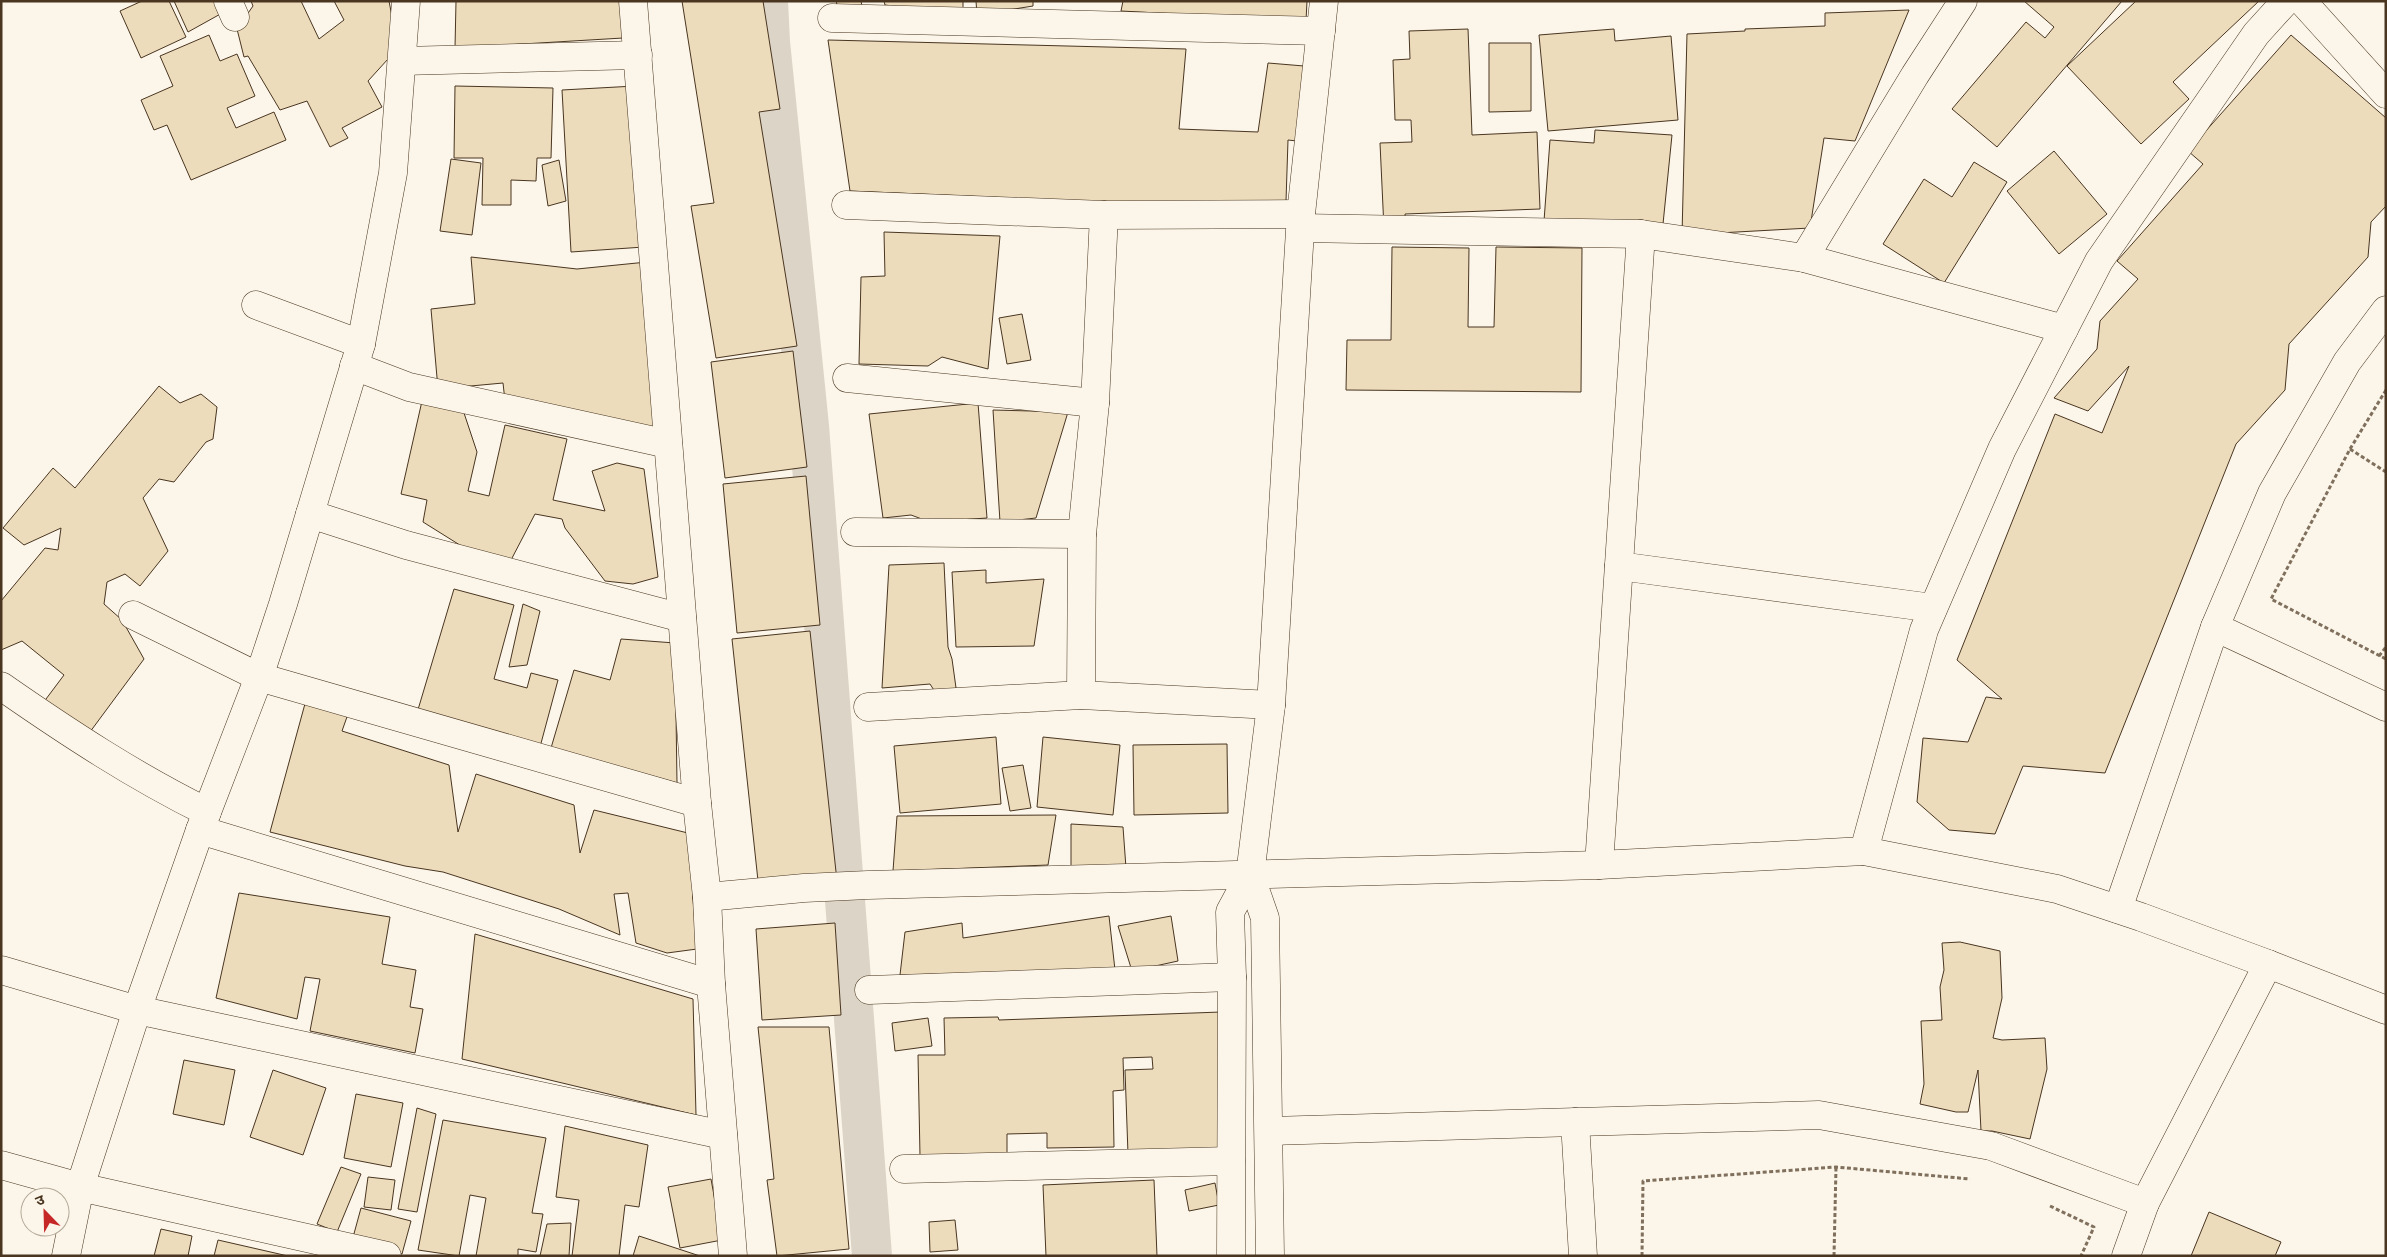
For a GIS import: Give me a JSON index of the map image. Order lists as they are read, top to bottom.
{
  "north": "top left"
}
